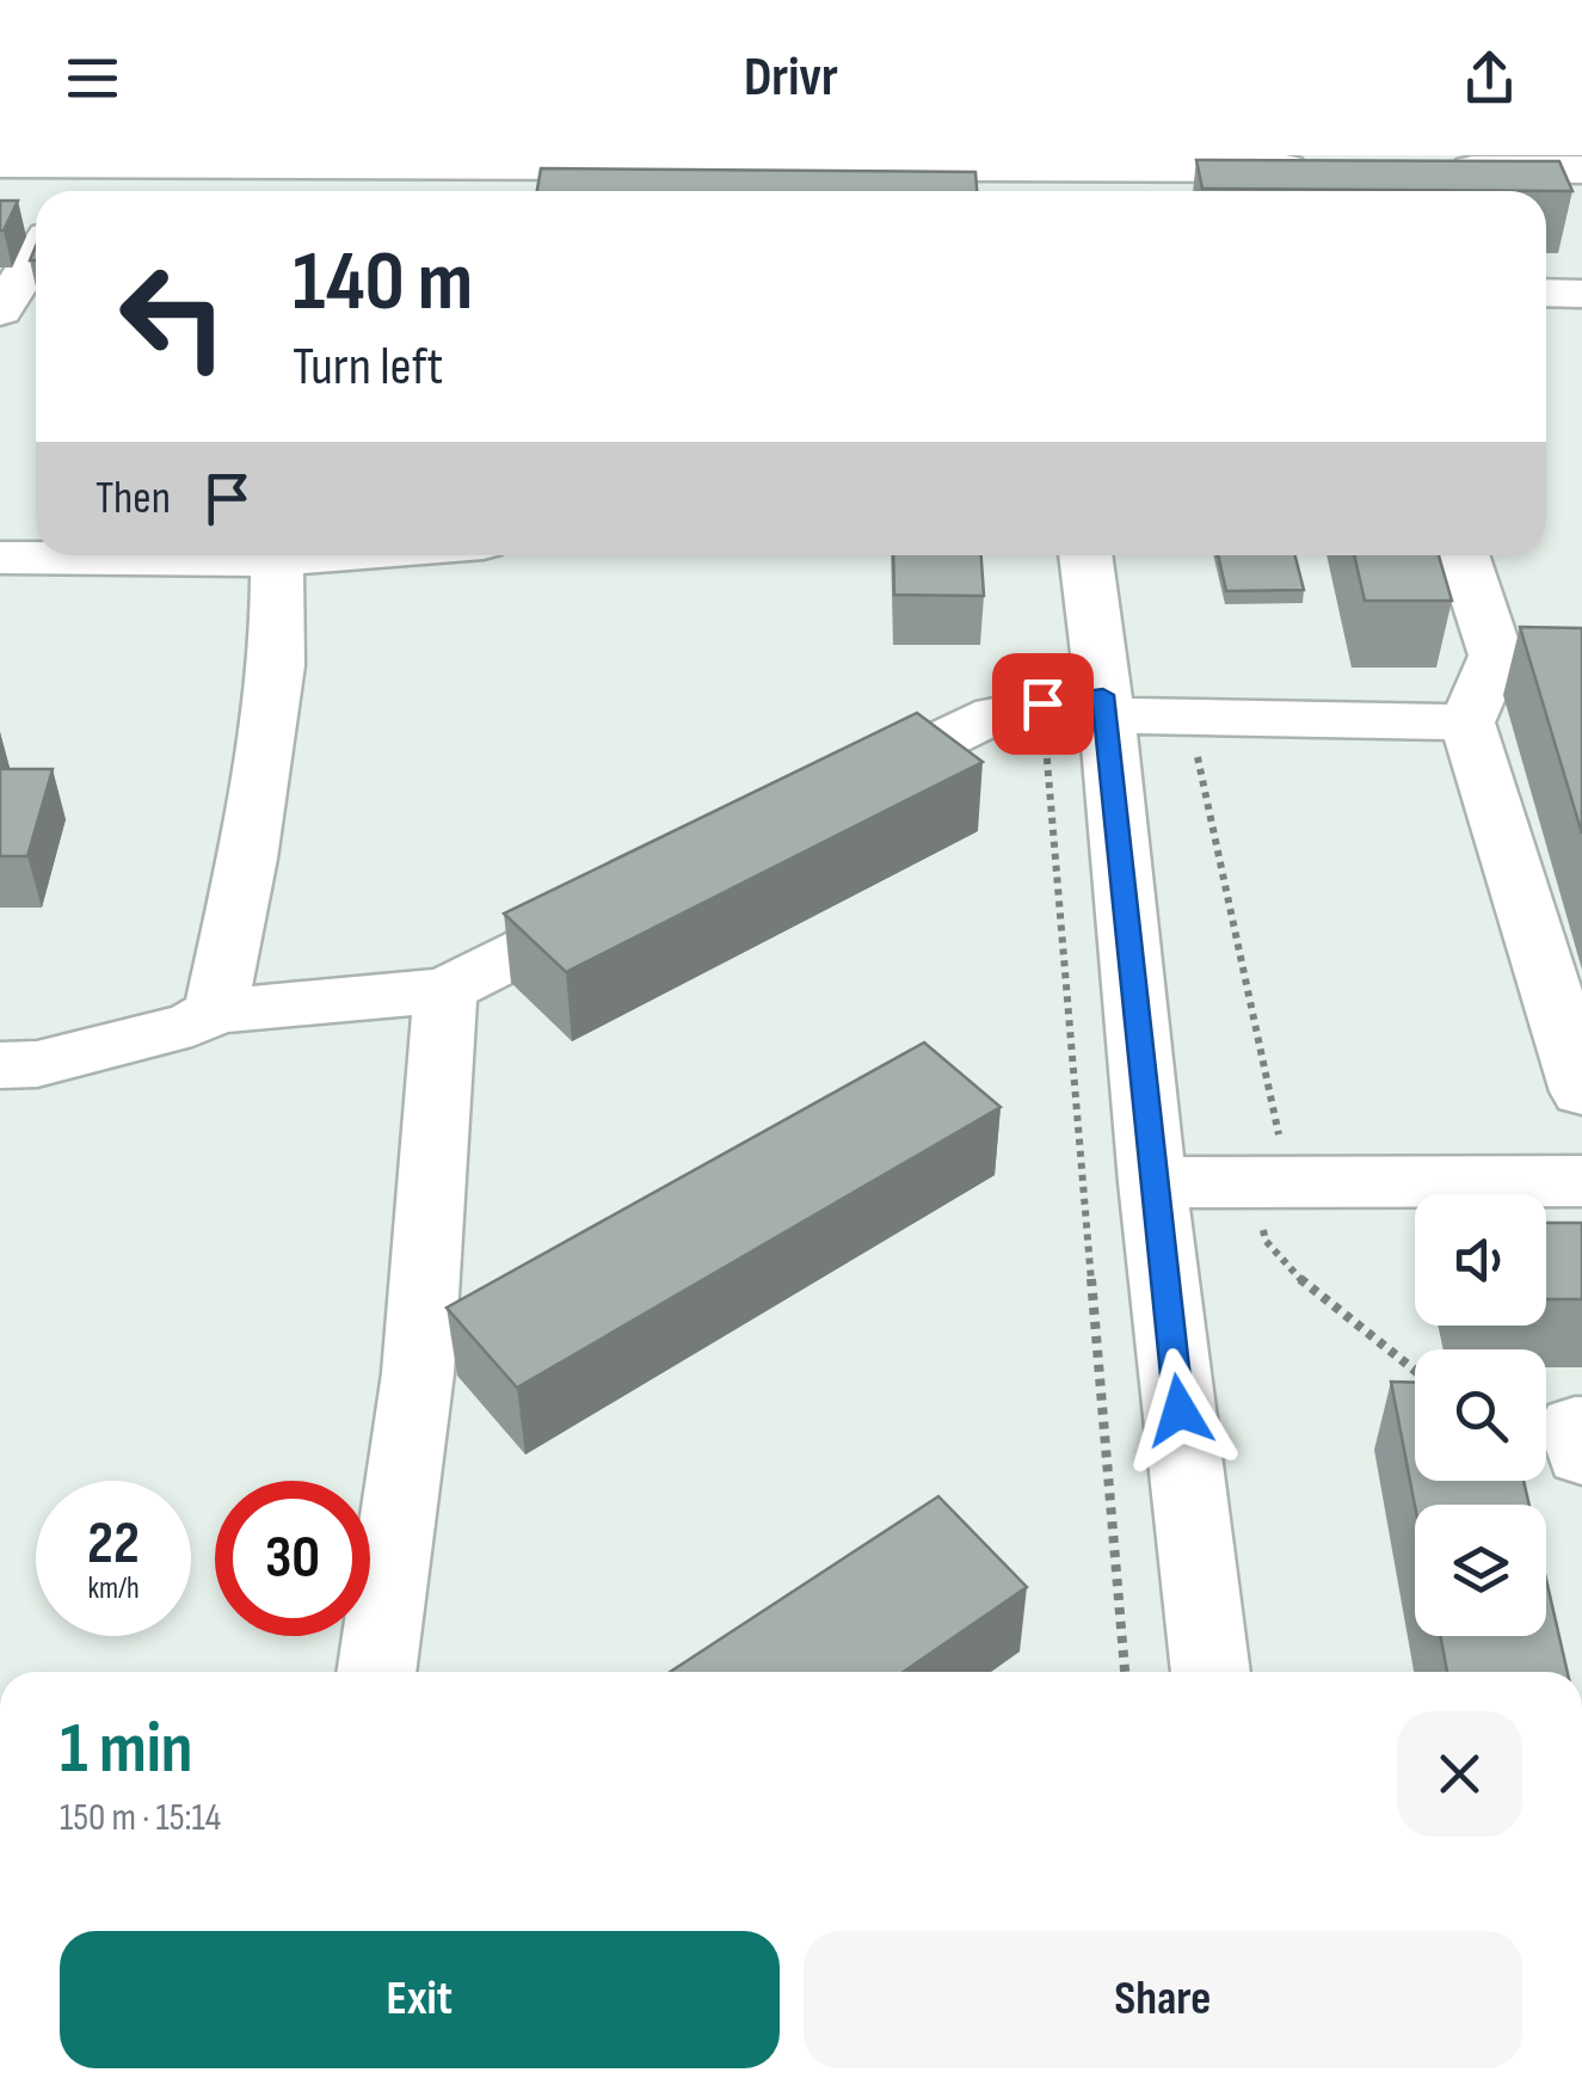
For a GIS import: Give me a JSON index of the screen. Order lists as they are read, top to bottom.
{
  "page": {
    "header": "Drivr",
    "turn": ["140 m", "Turn left"],
    "then": "Then",
    "speed": "22 km/h",
    "limit": "30",
    "heading": ["1 min", "150 m · 15:14"],
    "buttons": ["Exit", "Share"]
  }
}
